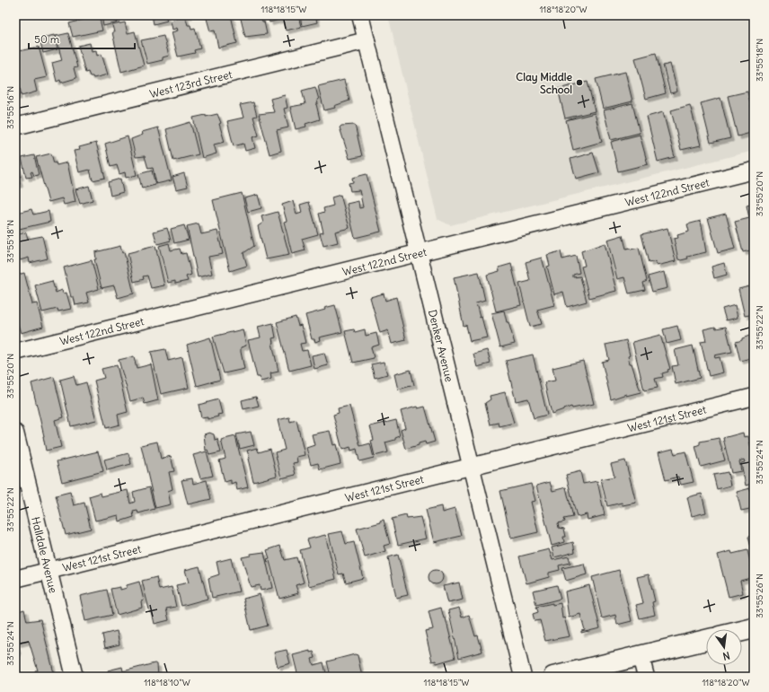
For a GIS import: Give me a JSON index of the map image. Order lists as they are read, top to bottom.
{
  "streets": {
    "street": [
      "West 123rd Street",
      "West 122nd Street",
      "Denker Avenue",
      "West 121st Street",
      "Halldale Avenue"
    ]
  },
  "crossings": [
    ["West 123rd Street", "Denker Avenue"],
    ["West 122nd Street", "Denker Avenue"],
    ["Denker Avenue", "West 121st Street"],
    ["West 121st Street", "Halldale Avenue"]
  ],
  "places": ["Clay Middle School"],
  "scale_bar": "50 m",
  "north": "bottom",
  "coordinates": [
    "118°18'15\"W",
    "118°18'20\"W",
    "33°55'18\"N",
    "33°55'16\"N",
    "33°55'20\"N",
    "33°55'22\"N",
    "33°55'24\"N",
    "33°55'26\"N",
    "118°18'10\"W"
  ]
}
